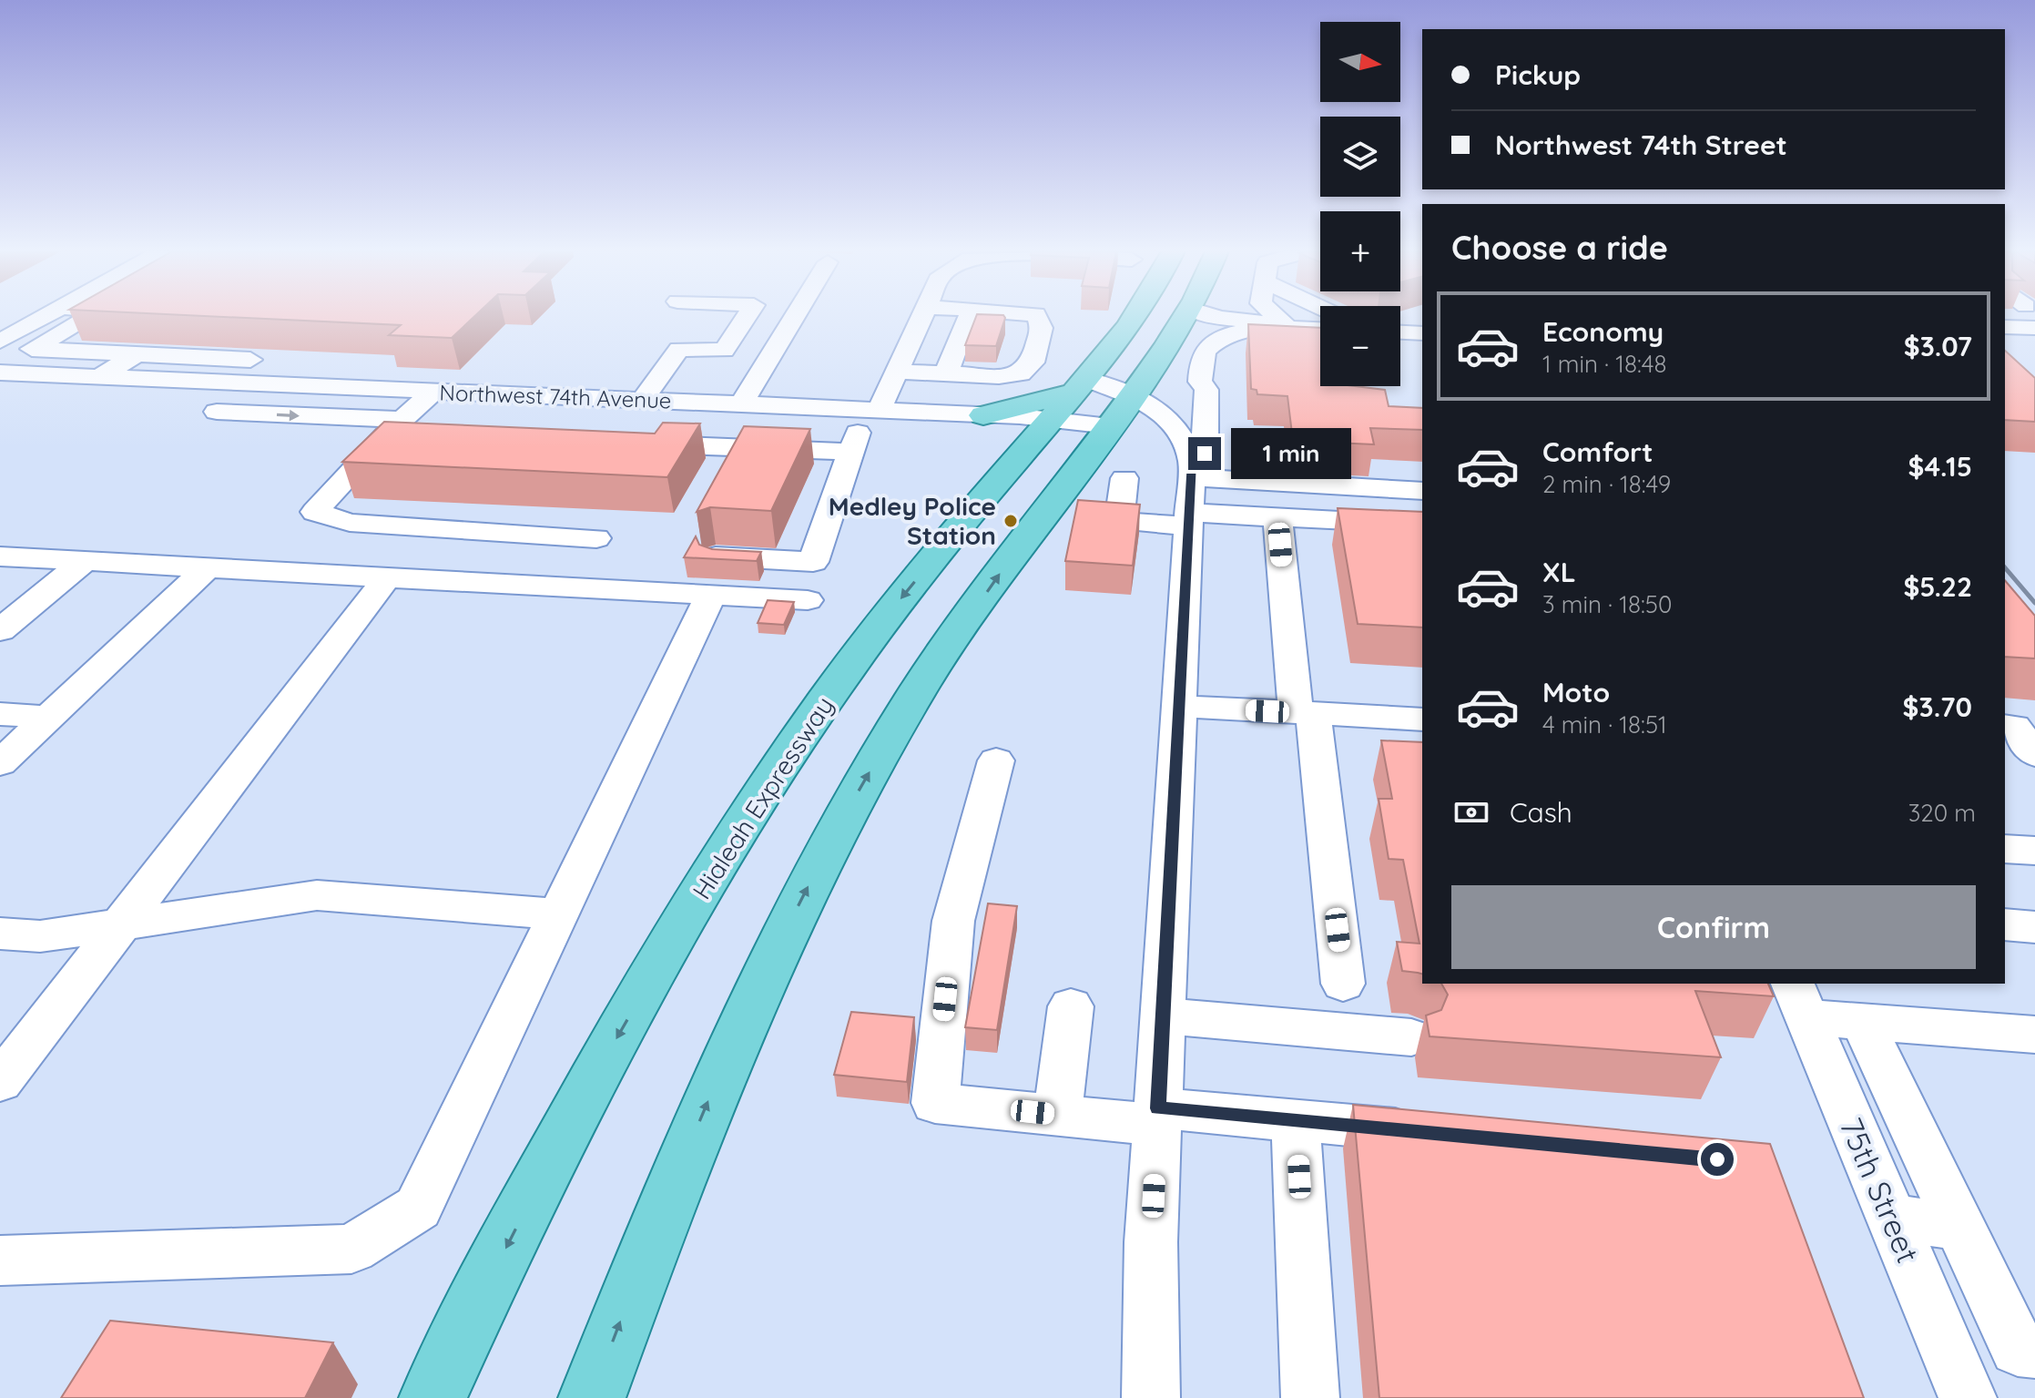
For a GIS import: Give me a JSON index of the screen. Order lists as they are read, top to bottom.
{
  "streets": {
    "main road": ["Hialeah Expressway"],
    "street": ["Northwest 74th Avenue", "75th Street"]
  },
  "crossings": [
    ["Northwest 74th Avenue", "Hialeah Expressway"]
  ],
  "places": ["Medley Police Station"],
  "north": "right",
  "page": {
    "map_buttons": ["+", "−"],
    "banner": ["Pickup", "Northwest 74th Street"],
    "heading": "Choose a ride",
    "list": [
      {
        "name": "Economy",
        "note": "1 min · 18:48",
        "value": "$3.07"
      },
      {
        "name": "Comfort",
        "note": "2 min · 18:49",
        "value": "$4.15"
      },
      {
        "name": "XL",
        "note": "3 min · 18:50",
        "value": "$5.22"
      },
      {
        "name": "Moto",
        "note": "4 min · 18:51",
        "value": "$3.70"
      }
    ],
    "bubble": "1 min",
    "pay": ["Cash", "320 m"],
    "buttons": "Confirm"
  }
}
